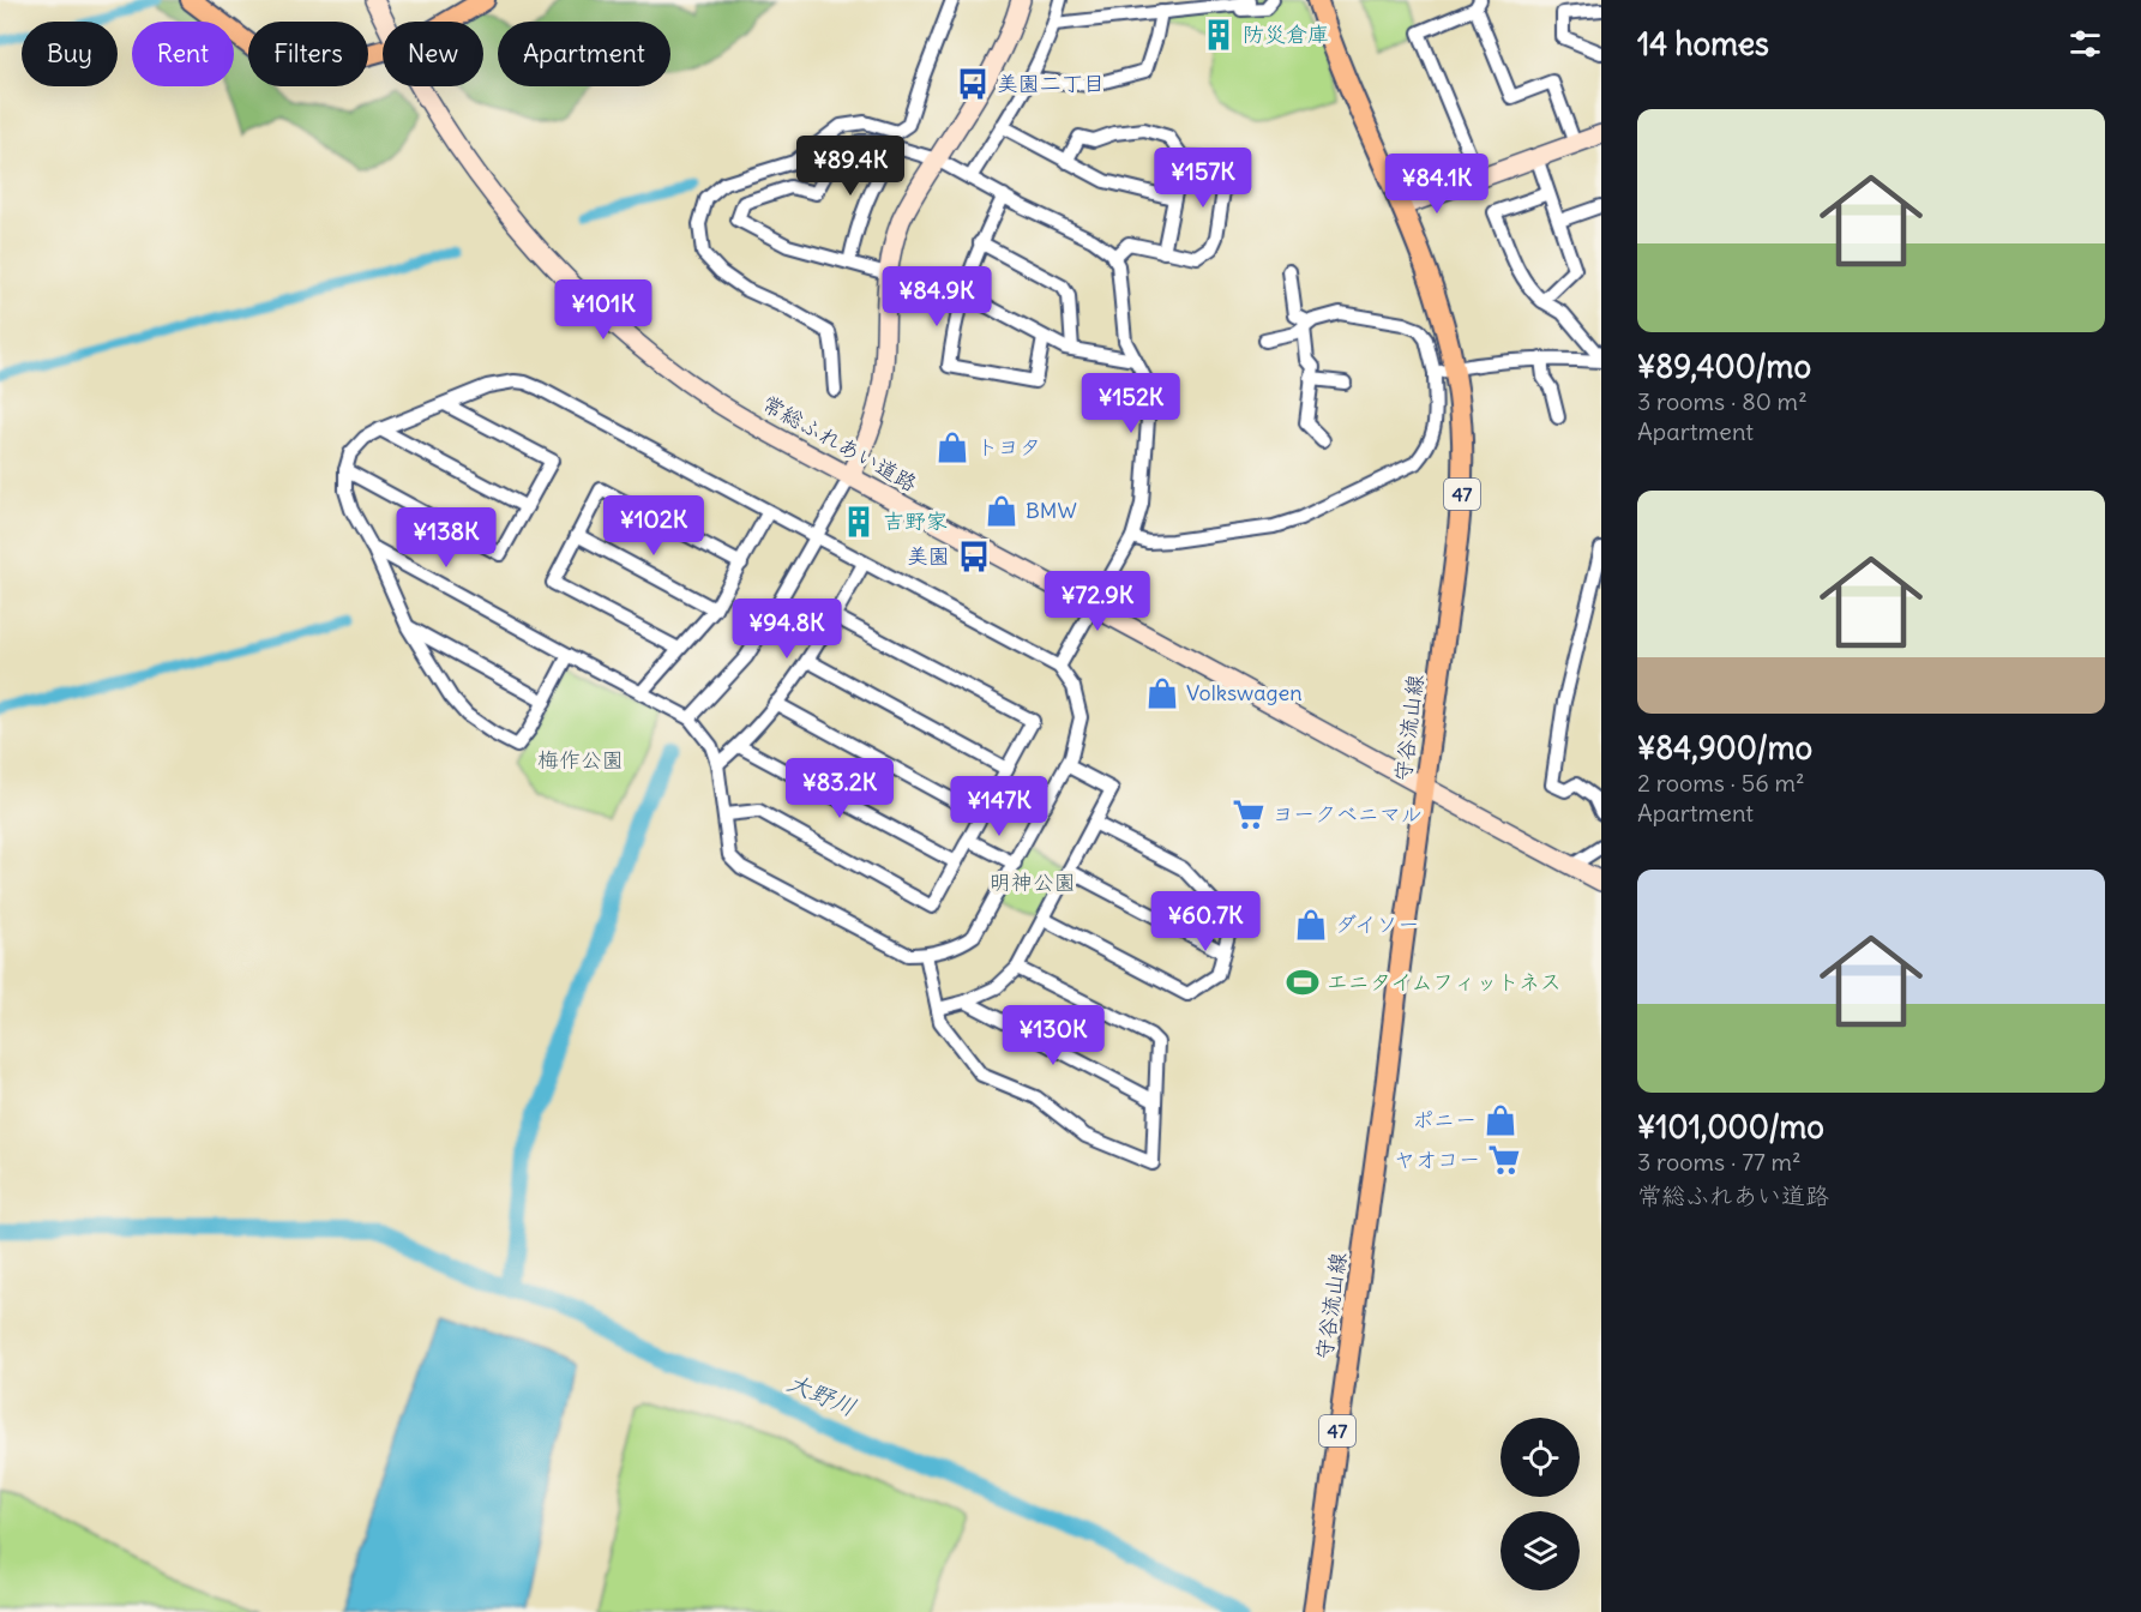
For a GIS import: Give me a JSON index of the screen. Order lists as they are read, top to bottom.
{
  "streets": {
    "main road": ["47", "守谷流山線"],
    "street": ["常総ふれあい道路"]
  },
  "crossings": [
    ["常総ふれあい道路", "守谷流山線"]
  ],
  "water": ["大野川"],
  "parks": ["梅作公園", "明神公園"],
  "places": {
    "building": ["防災倉庫", "吉野家"],
    "bus stop": ["美園二丁目", "美園"],
    "shop": [
      "トヨタ",
      "BMW",
      "Volkswagen",
      "ダイソー",
      "ポニー"
    ],
    "supermarket": ["ヨークベニマル", "ヤオコー"],
    "sports": ["エニタイムフィットネス"]
  },
  "page": {
    "heading": "14 homes",
    "chip": [
      "Buy",
      "Rent",
      "Filters",
      "New",
      "Apartment"
    ],
    "list": [
      {
        "name": "¥89,400/mo",
        "note": "3 rooms · 80 m² · Apartment"
      },
      {
        "name": "¥84,900/mo",
        "note": "2 rooms · 56 m² · Apartment"
      },
      {
        "name": "¥101,000/mo",
        "note": "3 rooms · 77 m² · 常総ふれあい道路"
      }
    ],
    "price": [
      "¥89.4K",
      "¥157K",
      "¥84.1K",
      "¥84.9K",
      "¥101K",
      "¥152K",
      "¥102K",
      "¥138K",
      "¥72.9K",
      "¥94.8K",
      "¥83.2K",
      "¥147K",
      "¥60.7K",
      "¥130K"
    ]
  }
}
